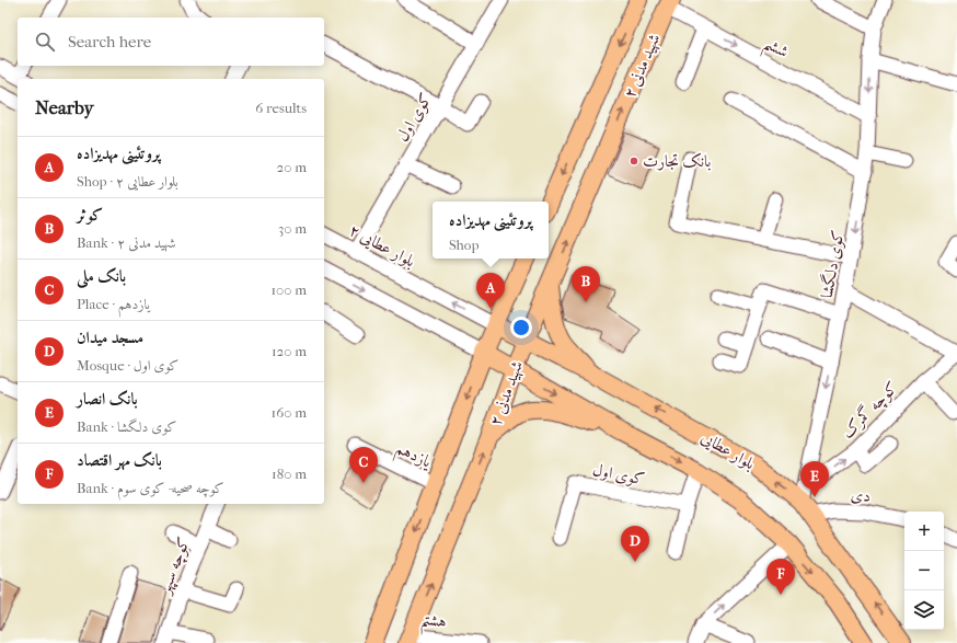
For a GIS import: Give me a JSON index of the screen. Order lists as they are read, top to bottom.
{
  "streets": {
    "main road": ["شهید مدنی ۲", "بلوار عطایی"],
    "street": [
      "ششم",
      "کوی اول",
      "بلوار عطایی ۲",
      "کوی دلگشا",
      "کوچه گمرک",
      "یازدهم",
      "دی",
      "کوچه سپهر",
      "هشتم"
    ]
  },
  "crossings": [
    ["ششم", "شهید مدنی ۲"],
    ["ششم", "کوی دلگشا"],
    ["شهید مدنی ۲", "بلوار عطایی ۲"],
    ["شهید مدنی ۲", "بلوار عطایی"],
    ["شهید مدنی ۲", "یازدهم"],
    ["شهید مدنی ۲", "هشتم"],
    ["کوی اول", "بلوار عطایی ۲"],
    ["بلوار عطایی ۲", "بلوار عطایی"],
    ["کوی دلگشا", "کوچه گمرک"],
    ["کوی دلگشا", "بلوار عطایی"],
    ["کوی دلگشا", "دی"],
    ["کوچه گمرک", "بلوار عطایی"],
    ["کوچه گمرک", "دی"],
    ["بلوار عطایی", "دی"]
  ],
  "one_way": ["کوی دلگشا"],
  "places": ["بانک تجارت"],
  "page": {
    "search": "Search here",
    "heading": ["Nearby", "6 results"],
    "list": [
      {
        "mark": "A",
        "name": "پروتئينی مهديزاده",
        "note": "Shop · بلوار عطایی ۲",
        "value": "20 m"
      },
      {
        "mark": "B",
        "name": "کوثر",
        "note": "Bank · شهید مدنی ۲",
        "value": "30 m"
      },
      {
        "mark": "C",
        "name": "بانک ملی",
        "note": "Place · یازدهم",
        "value": "100 m"
      },
      {
        "mark": "D",
        "name": "مسجد میدان",
        "note": "Mosque · کوی اول",
        "value": "120 m"
      },
      {
        "mark": "E",
        "name": "بانک انصار",
        "note": "Bank · کوی دلگشا",
        "value": "160 m"
      },
      {
        "mark": "F",
        "name": "بانک مهر اقتصاد",
        "note": "Bank · کوچه صحیه- کوی سوم",
        "value": "180 m"
      }
    ],
    "popup": ["پروتئينی مهديزاده", "Shop"],
    "pins": [
      "B",
      "A",
      "C",
      "E",
      "D",
      "F"
    ],
    "map_buttons": ["+", "−"]
  }
}
